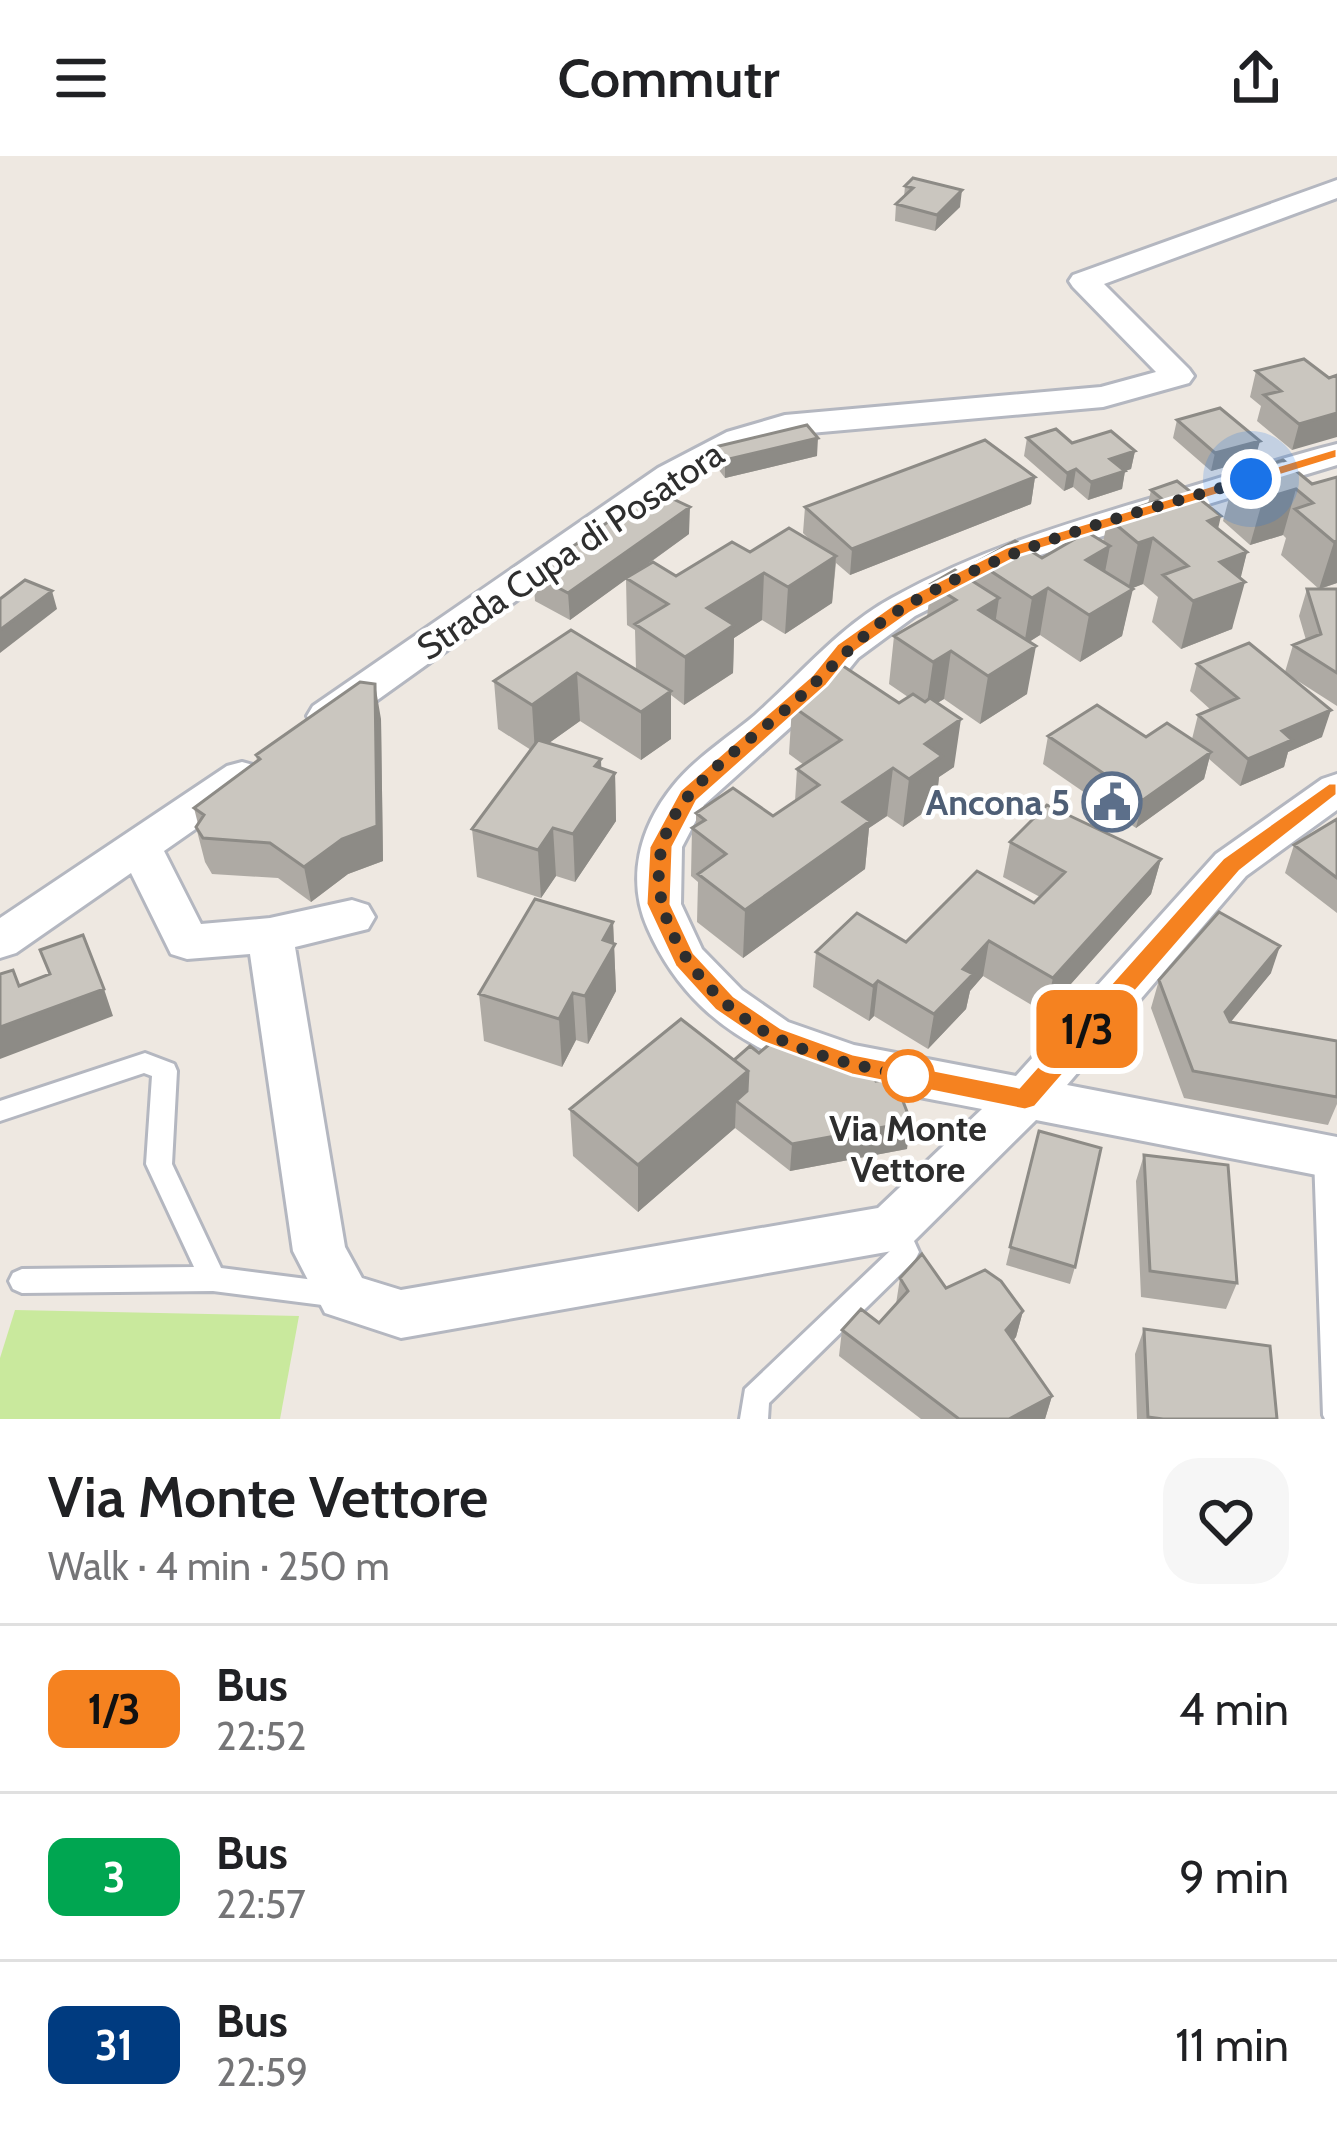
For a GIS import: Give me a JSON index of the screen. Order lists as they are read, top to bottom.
{
  "streets": {
    "street": ["Strada Cupa di Posatora"]
  },
  "places": {
    "public building": ["Ancona 5"],
    "other": ["Via Monte Vettore"]
  },
  "lines": ["bus line 1/3"],
  "page": {
    "header": "Commutr",
    "on_map": "1/3",
    "heading": ["Via Monte Vettore", "Walk · 4 min · 250 m"],
    "list": [
      {
        "mark": "1/3",
        "name": "Bus",
        "note": "22:52",
        "value": "4 min"
      },
      {
        "mark": "3",
        "name": "Bus",
        "note": "22:57",
        "value": "9 min"
      },
      {
        "mark": "31",
        "name": "Bus",
        "note": "22:59",
        "value": "11 min"
      }
    ]
  }
}
